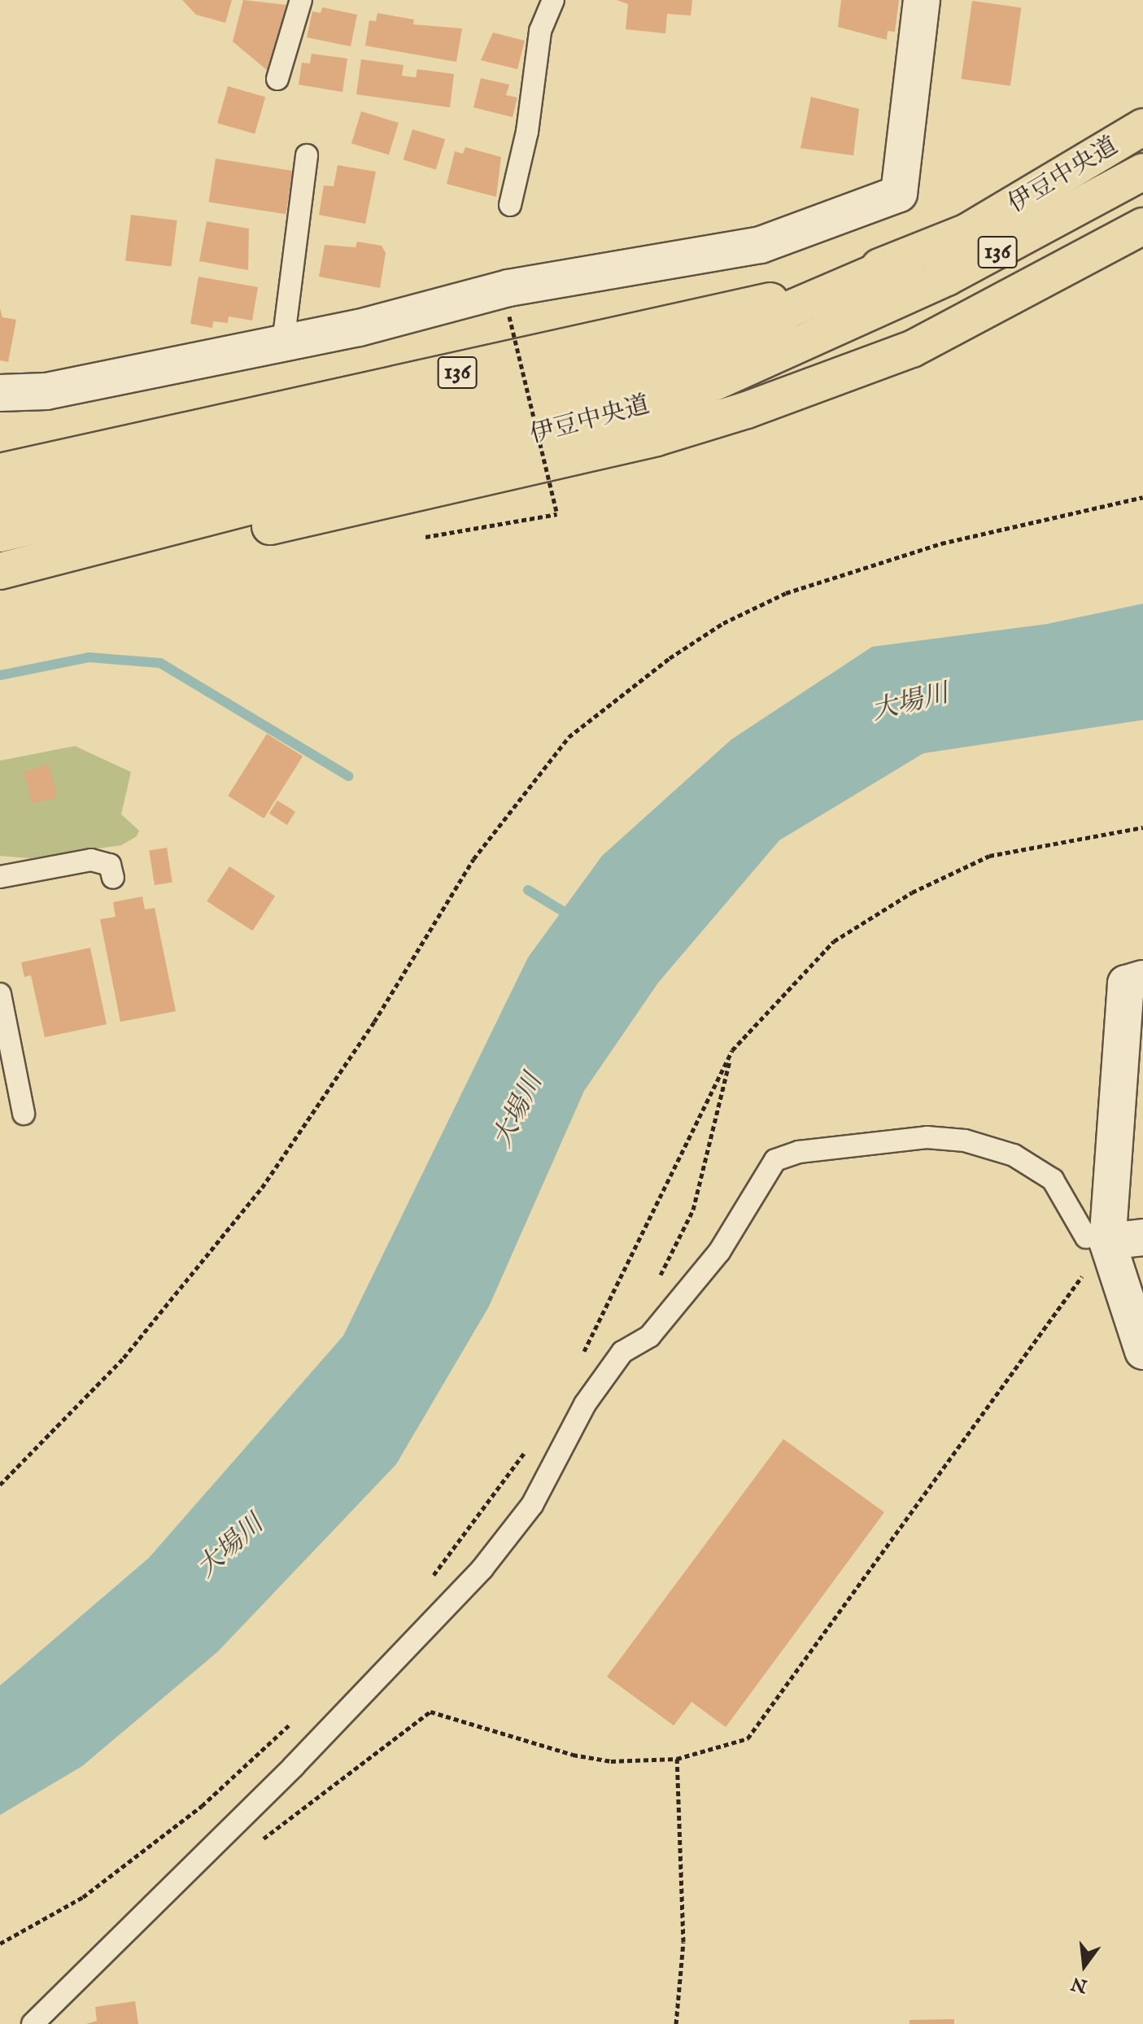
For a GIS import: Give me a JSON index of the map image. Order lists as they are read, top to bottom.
{
  "streets": {
    "highway": ["伊豆中央道", "136"]
  },
  "water": ["大場川"],
  "north": "bottom"
}
